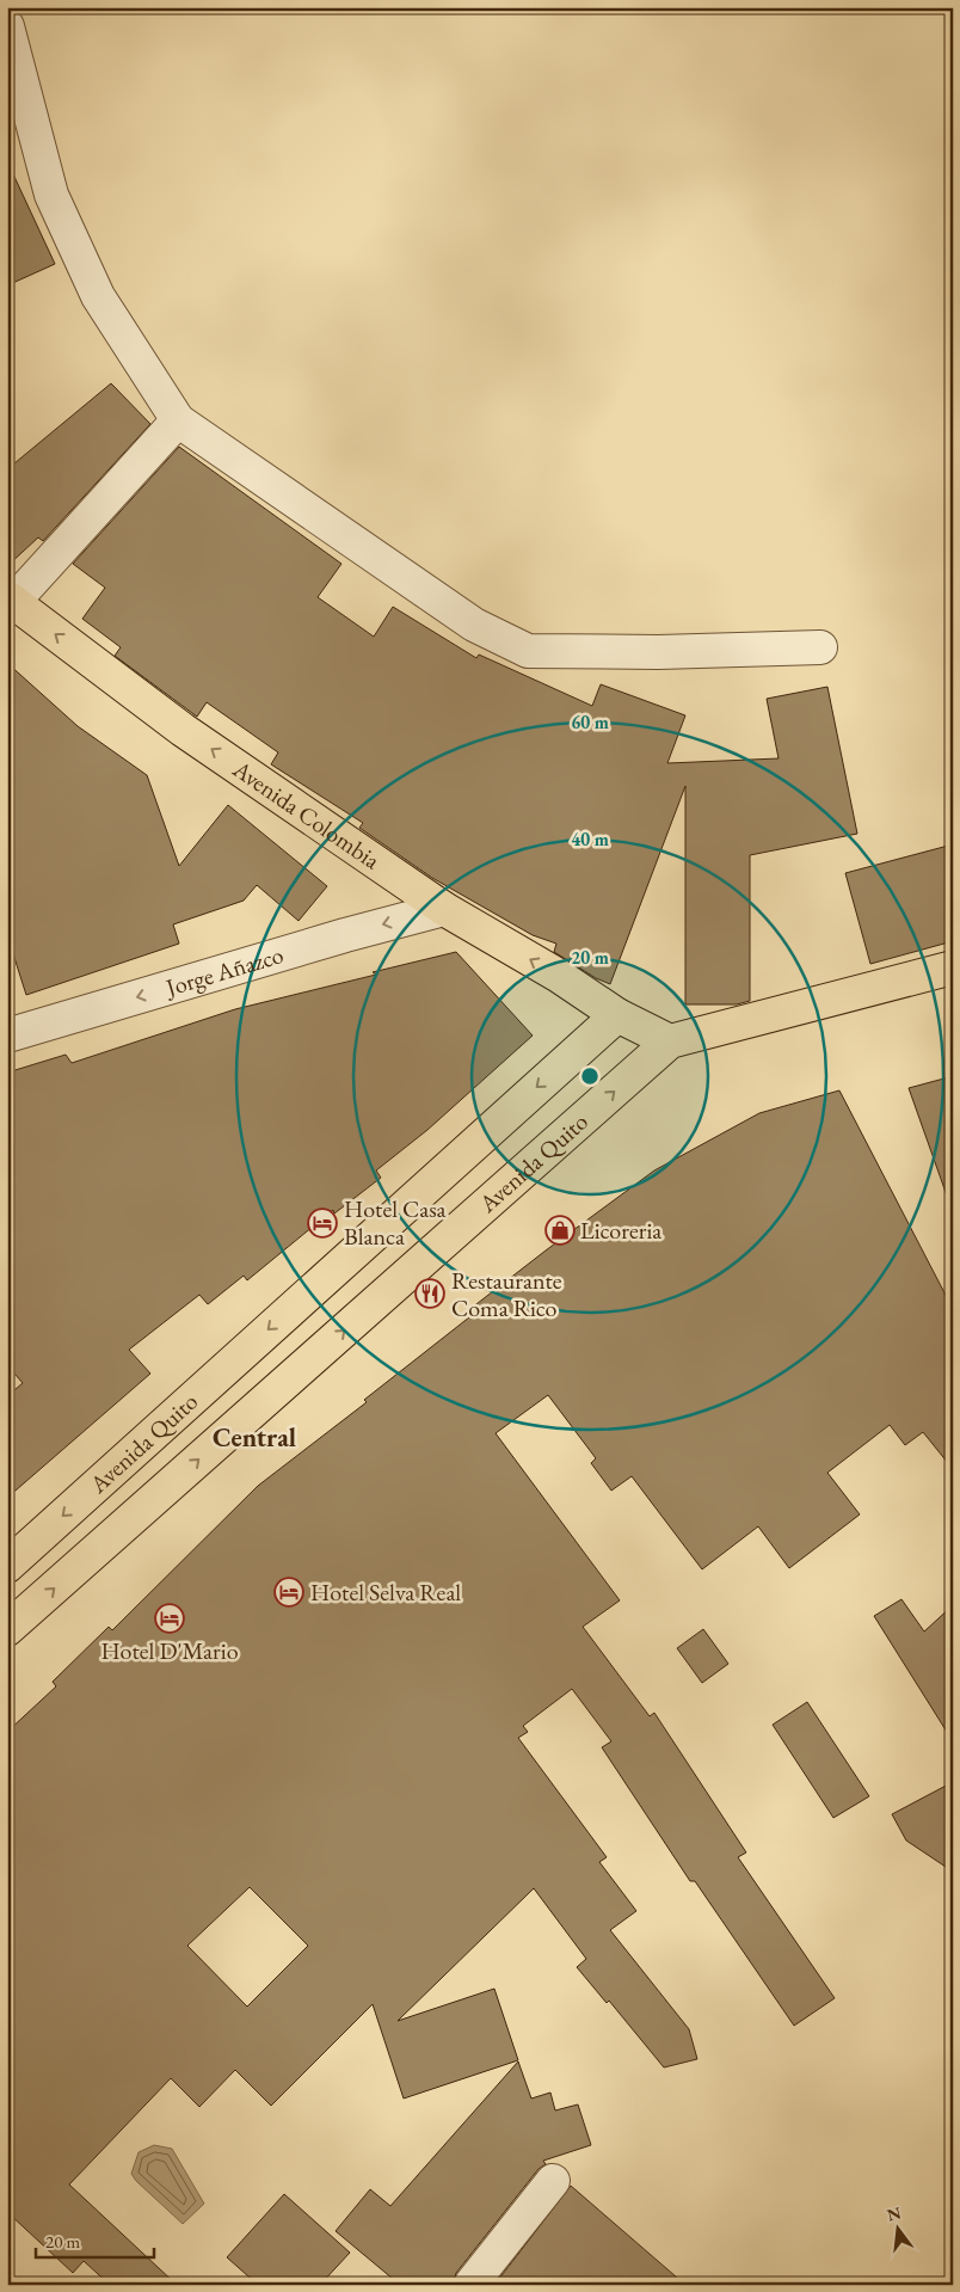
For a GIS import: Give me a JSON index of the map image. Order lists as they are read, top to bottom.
{
  "streets": {
    "main road": ["Avenida Colombia", "Avenida Quito"],
    "street": ["Jorge Añazco"]
  },
  "crossings": [
    ["Avenida Colombia", "Jorge Añazco"],
    ["Avenida Colombia", "Avenida Quito"]
  ],
  "one_way": ["Avenida Colombia", "Jorge Añazco"],
  "districts": ["Central"],
  "places": {
    "hotel": ["Hotel Casa Blanca", "Hotel Selva Real", "Hotel D'Mario"],
    "shop": ["Licoreria"],
    "restaurant": ["Restaurante Coma Rico"]
  },
  "scale_bar": "20 m",
  "north": "top",
  "rings": ["60 m", "40 m", "20 m"]
}
